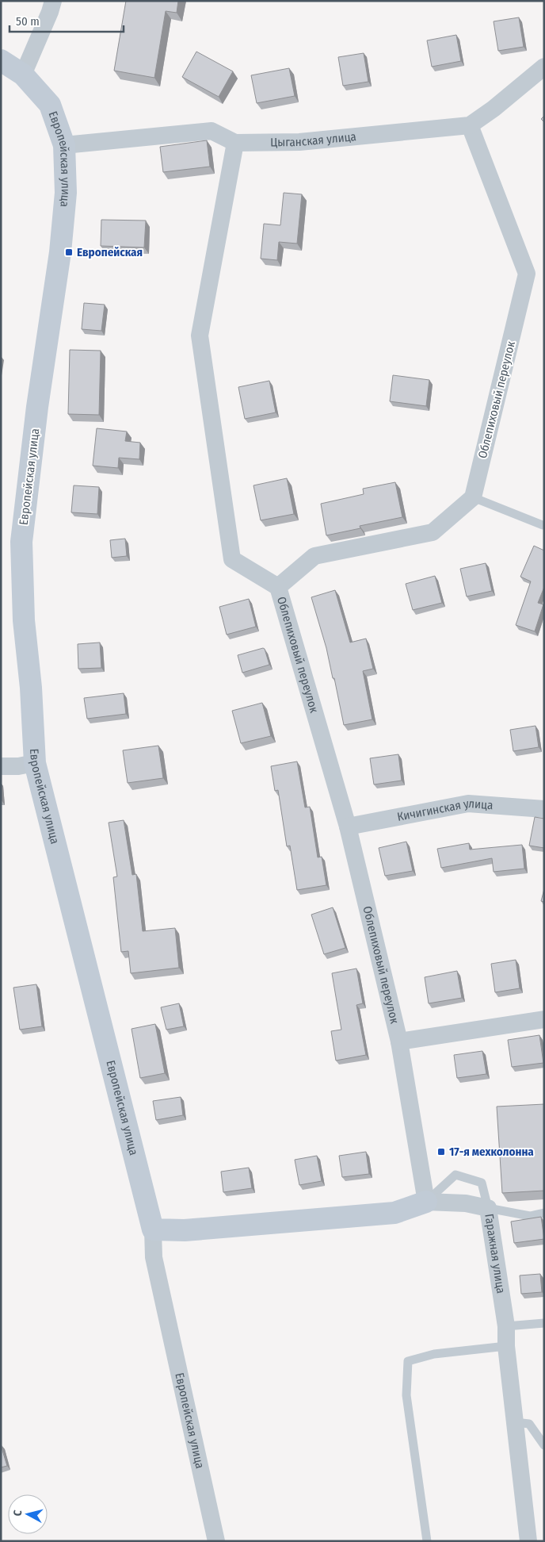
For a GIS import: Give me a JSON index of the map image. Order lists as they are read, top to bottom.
{
  "streets": {
    "street": [
      "Цыганская улица",
      "Европейская улица",
      "Облепиховый переулок",
      "Кичигинская улица",
      "Гаражная улица"
    ]
  },
  "crossings": [
    ["Цыганская улица", "Европейская улица"],
    ["Цыганская улица", "Облепиховый переулок"],
    ["Европейская улица", "Гаражная улица"],
    ["Облепиховый переулок", "Кичигинская улица"],
    ["Облепиховый переулок", "Гаражная улица"]
  ],
  "places": {
    "transit": ["Европейская", "17-я мехколонна"]
  },
  "scale_bar": "50 m",
  "north": "left"
}
